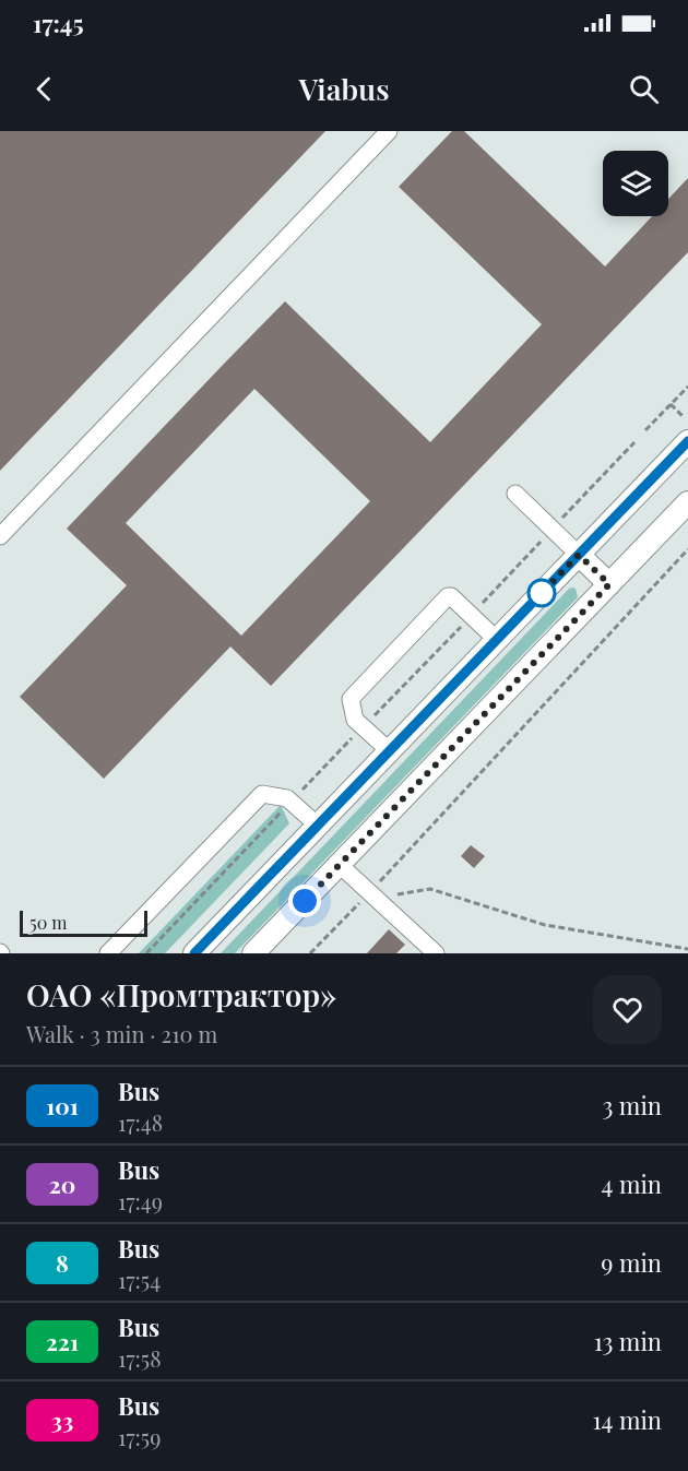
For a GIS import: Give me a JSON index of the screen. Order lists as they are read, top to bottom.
{
  "lines": ["bus line 101"],
  "scale_bar": "50 m",
  "page": {
    "status": "17:45",
    "header": "Viabus",
    "scale": "50 m",
    "heading": ["ОАО «Промтрактор»", "Walk · 3 min · 210 m"],
    "list": [
      {
        "mark": "101",
        "name": "Bus",
        "note": "17:48",
        "value": "3 min"
      },
      {
        "mark": "20",
        "name": "Bus",
        "note": "17:49",
        "value": "4 min"
      },
      {
        "mark": "8",
        "name": "Bus",
        "note": "17:54",
        "value": "9 min"
      },
      {
        "mark": "221",
        "name": "Bus",
        "note": "17:58",
        "value": "13 min"
      },
      {
        "mark": "33",
        "name": "Bus",
        "note": "17:59",
        "value": "14 min"
      }
    ]
  }
}
